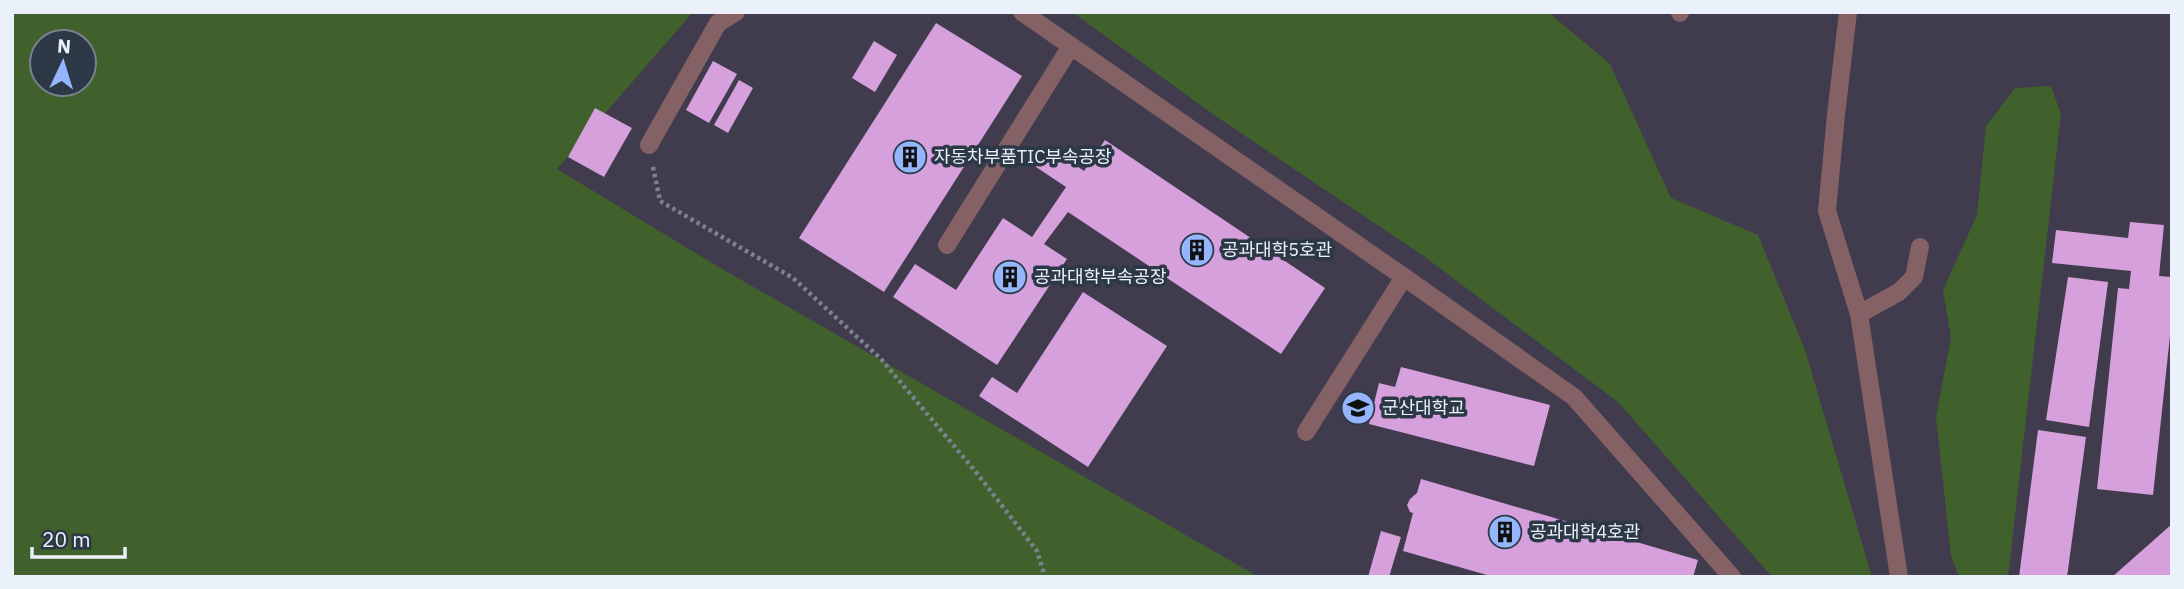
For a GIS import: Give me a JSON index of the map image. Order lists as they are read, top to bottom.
{
  "places": {
    "building": [
      "자동차부품TIC부속공장",
      "공과대학5호관",
      "공과대학부속공장",
      "공과대학4호관"
    ],
    "school or university": ["군산대학교"]
  },
  "scale_bar": "20 m",
  "north": "top"
}
